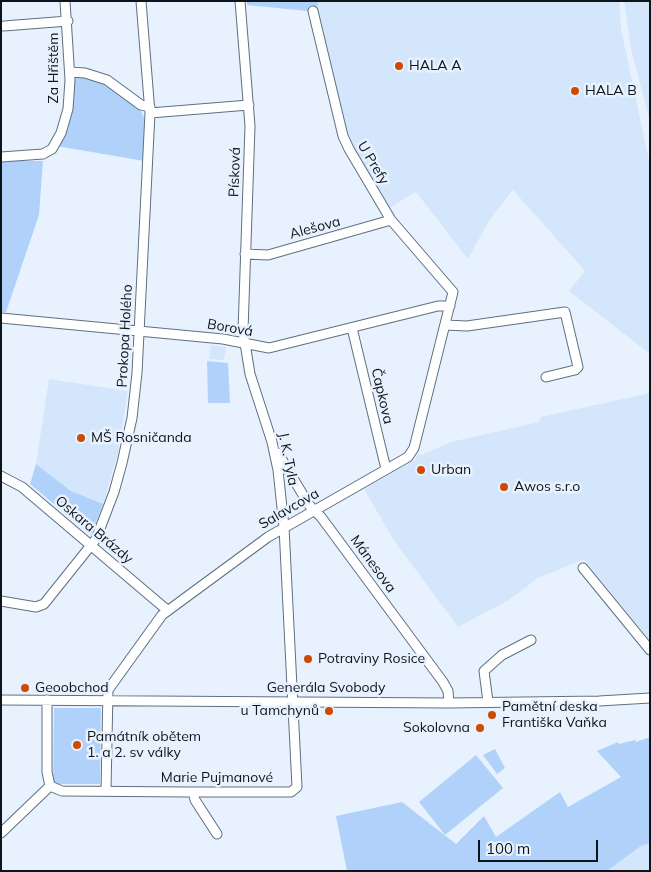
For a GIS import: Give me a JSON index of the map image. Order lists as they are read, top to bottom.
{
  "streets": {
    "street": [
      "Za Hřištěm",
      "U Prefy",
      "Písková",
      "Alešova",
      "Borová",
      "Prokopa Holého",
      "Čapkova",
      "J. K. Tyla",
      "Salavcova",
      "Oskara Brázdy",
      "Mánesova",
      "Generála Svobody",
      "Marie Pujmanové"
    ]
  },
  "crossings": [
    ["U Prefy", "Alešova"],
    ["U Prefy", "Borová"],
    ["U Prefy", "Salavcova"],
    ["Písková", "Alešova"],
    ["Písková", "Borová"],
    ["Písková", "J. K. Tyla"],
    ["Borová", "Prokopa Holého"],
    ["Borová", "Čapkova"],
    ["Borová", "J. K. Tyla"],
    ["Borová", "Salavcova"],
    ["Prokopa Holého", "Oskara Brázdy"],
    ["Čapkova", "Salavcova"],
    ["J. K. Tyla", "Salavcova"],
    ["J. K. Tyla", "Mánesova"],
    ["J. K. Tyla", "Generála Svobody"],
    ["J. K. Tyla", "Marie Pujmanové"],
    ["Salavcova", "Oskara Brázdy"],
    ["Salavcova", "Mánesova"],
    ["Salavcova", "Generála Svobody"],
    ["Salavcova", "Marie Pujmanové"],
    ["Mánesova", "Generála Svobody"],
    ["Generála Svobody", "Marie Pujmanové"]
  ],
  "places": [
    "HALA A",
    "HALA B",
    "MŠ Rosničanda",
    "Urban",
    "Awos s.r.o",
    "Potraviny Rosice",
    "Geoobchod",
    "u Tamchynů",
    "Pamětní deska Františka Vaňka",
    "Sokolovna",
    "Památník obětem 1. a 2. sv války"
  ],
  "scale_bar": "100 m"
}
